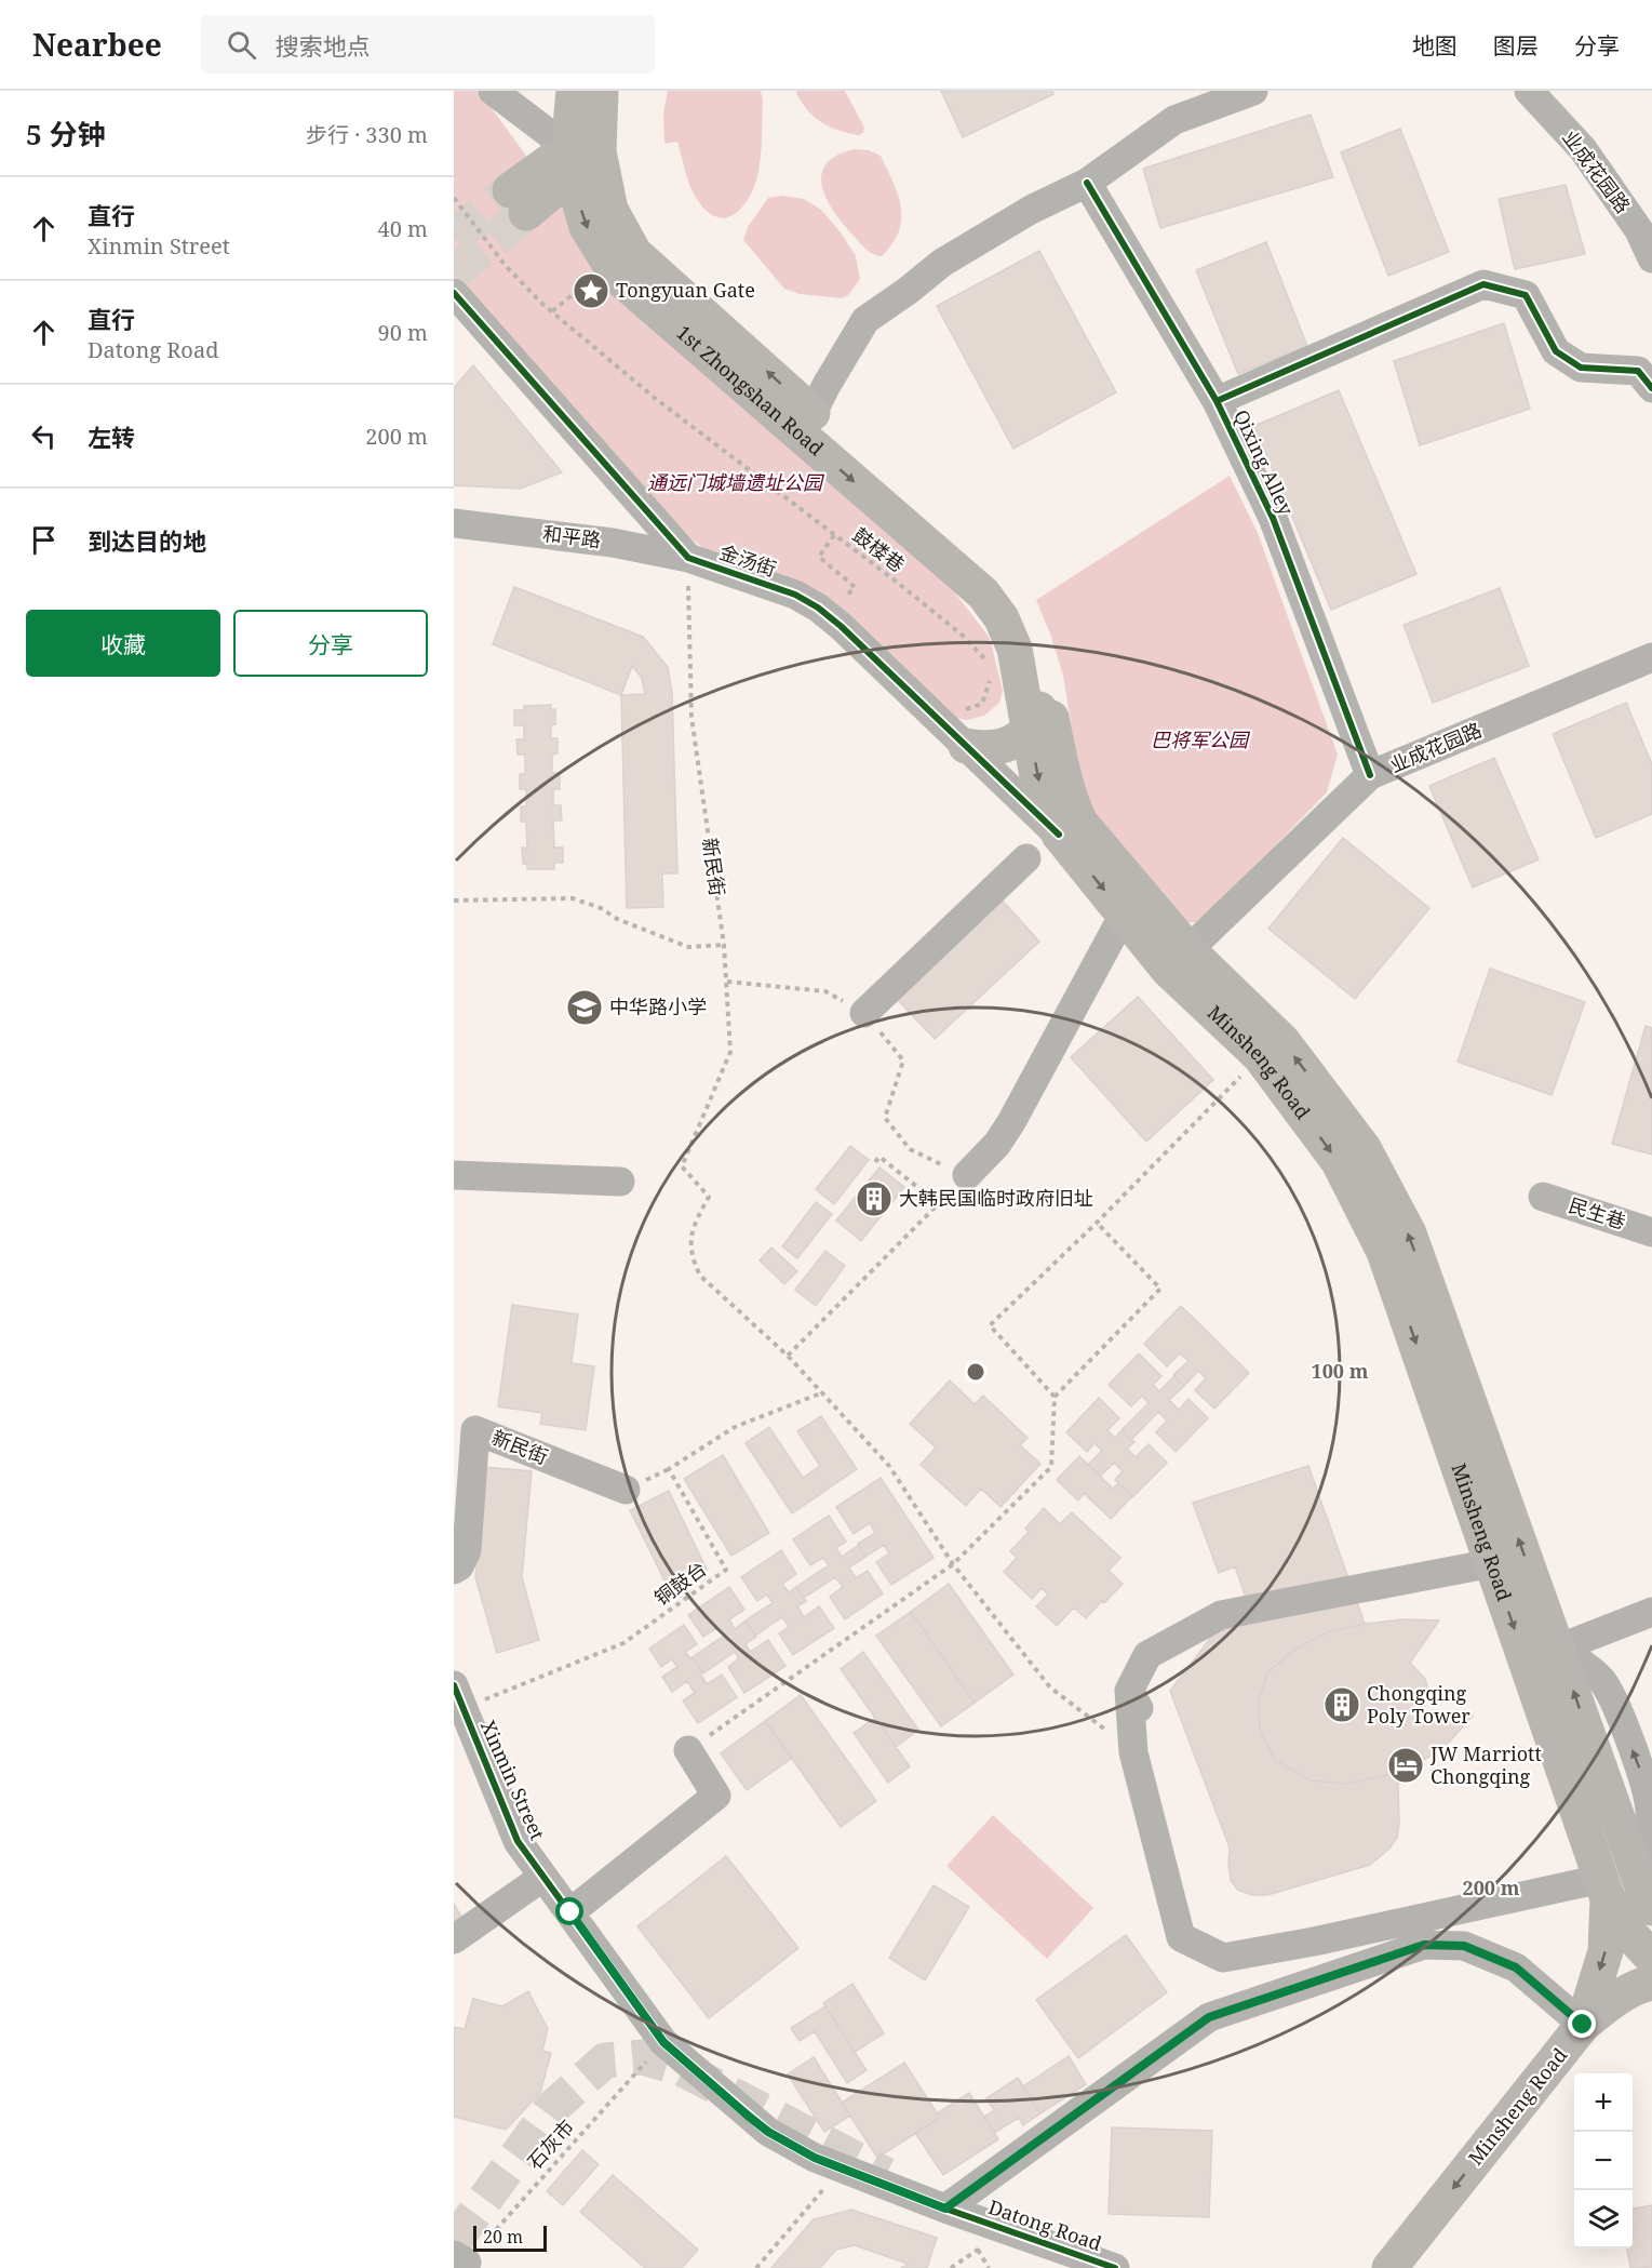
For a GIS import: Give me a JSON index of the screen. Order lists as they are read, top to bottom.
{
  "streets": {
    "main road": ["1st Zhongshan Road", "Minsheng Road"],
    "street": [
      "业成花园路",
      "Qixing Alley",
      "和平路",
      "金汤街",
      "新民街",
      "民生巷",
      "Xinmin Street",
      "Datong Road"
    ],
    "path": ["鼓楼巷", "铜鼓台", "石灰市"]
  },
  "crossings": [
    ["业成花园路", "Qixing Alley"],
    ["业成花园路", "Minsheng Road"],
    ["1st Zhongshan Road", "金汤街"],
    ["1st Zhongshan Road", "Minsheng Road"],
    ["和平路", "金汤街"],
    ["和平路", "新民街"],
    ["鼓楼巷", "金汤街"],
    ["金汤街", "新民街"],
    ["金汤街", "Minsheng Road"],
    ["铜鼓台", "Xinmin Street"],
    ["Xinmin Street", "石灰市"],
    ["Xinmin Street", "Datong Road"],
    ["石灰市", "Datong Road"]
  ],
  "parks": ["通远门城墙遗址公园", "巴将军公园"],
  "places": {
    "place": ["Tongyuan Gate"],
    "school or university": ["中华路小学"],
    "building": ["大韩民国临时政府旧址", "Chongqing Poly Tower"],
    "hotel": ["JW Marriott Chongqing"]
  },
  "scale_bar": "20 m",
  "page": {
    "header": "Nearbee",
    "search": "搜索地点",
    "nav": ["地图", "图层", "分享"],
    "heading": ["5 分钟", "步行 · 330 m"],
    "list": [
      ["直行", "Xinmin Street", "40 m"],
      ["直行", "Datong Road", "90 m"],
      ["左转", "200 m"],
      "到达目的地"
    ],
    "buttons": ["收藏", "分享"],
    "map_buttons": ["+", "−"],
    "scale": "20 m"
  },
  "rings": ["100 m", "200 m"]
}
